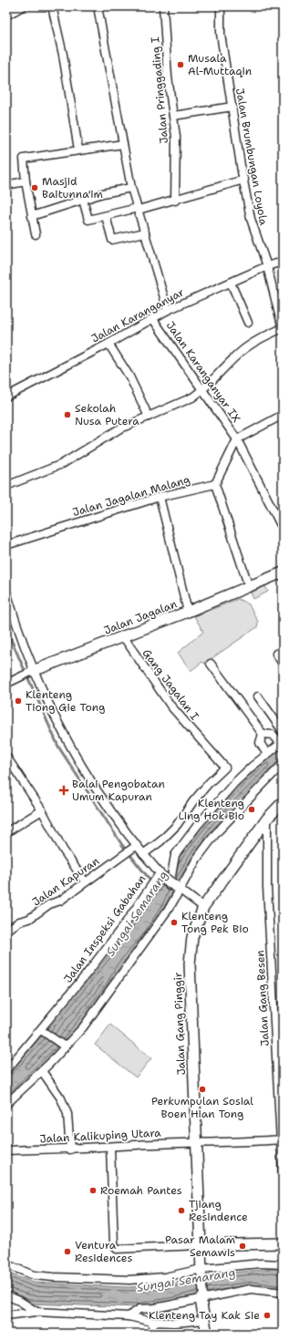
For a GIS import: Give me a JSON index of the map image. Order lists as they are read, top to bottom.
{
  "streets": {
    "street": [
      "Jalan Pringgading I",
      "Jalan Brumbungan Loyola",
      "Jalan Karanganyar",
      "Jalan Karanganyar IX",
      "Jalan Jagalan Malang",
      "Jalan Jagalan",
      "Gang Jagalan I",
      "Jalan Kapuran",
      "Jalan Inspeksi Gabahan",
      "Jalan Gang Besen",
      "Jalan Gang Pinggir",
      "Jalan Kalikuping Utara"
    ]
  },
  "crossings": [
    ["Jalan Brumbungan Loyola", "Jalan Karanganyar"],
    ["Jalan Karanganyar", "Jalan Karanganyar IX"],
    ["Jalan Jagalan", "Gang Jagalan I"],
    ["Jalan Gang Besen", "Jalan Gang Pinggir"],
    ["Jalan Gang Besen", "Jalan Kalikuping Utara"],
    ["Jalan Gang Pinggir", "Jalan Kalikuping Utara"]
  ],
  "water": ["Sungai Semarang"],
  "places": {
    "other": [
      "Musala Al-Muttaqin",
      "Masjid Baitunna'im",
      "Sekolah Nusa Putera",
      "Klenteng Tiong Gie Tong",
      "Klenteng Ling Hok Bio",
      "Klenteng Tong Pek Bio",
      "Perkumpulan Sosial Boen Hian Tong",
      "Roemah Pantes",
      "Tjiang Resindence",
      "Pasar Malam Semawis",
      "Ventura Residences",
      "Klenteng Tay Kak Sie"
    ],
    "health": ["Balai Pengobatan Umum Kapuran"]
  }
}
